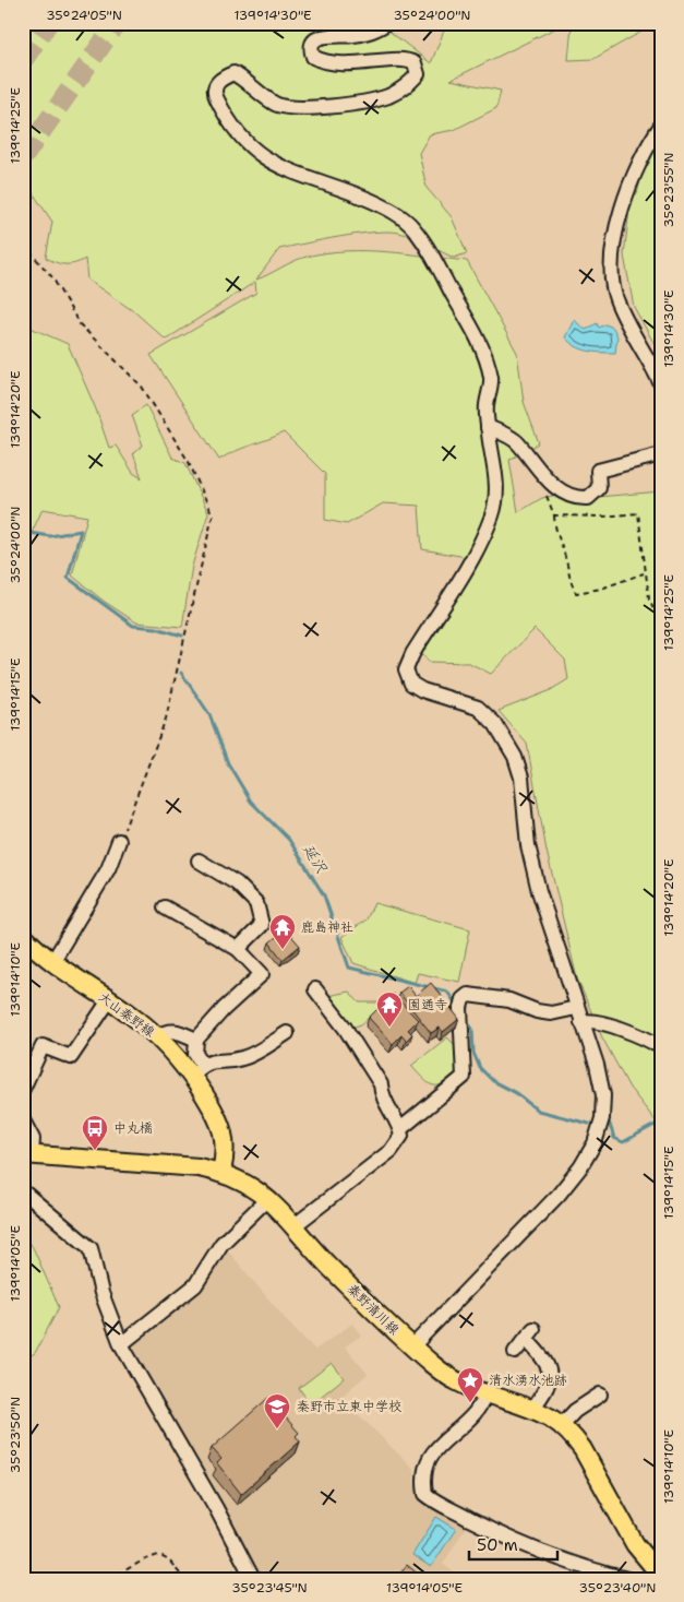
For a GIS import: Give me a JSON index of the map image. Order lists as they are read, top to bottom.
{
  "streets": {
    "main road": ["大山秦野線", "秦野清川線"]
  },
  "crossings": [
    ["大山秦野線", "秦野清川線"]
  ],
  "water": ["延沢"],
  "places": {
    "temple": ["鹿島神社", "園通寺"],
    "bus stop": ["中丸橋"],
    "place": ["清水湧水池跡"],
    "school or university": ["秦野市立東中学校"]
  },
  "scale_bar": "50 m",
  "coordinates": [
    "35°24'05\"N",
    "139°14'30\"E",
    "35°24'00\"N",
    "139°14'25\"E",
    "35°23'55\"N",
    "139°14'20\"E",
    "139°14'15\"E",
    "139°14'10\"E",
    "139°14'05\"E",
    "35°23'50\"N",
    "35°23'45\"N",
    "35°23'40\"N"
  ]
}
